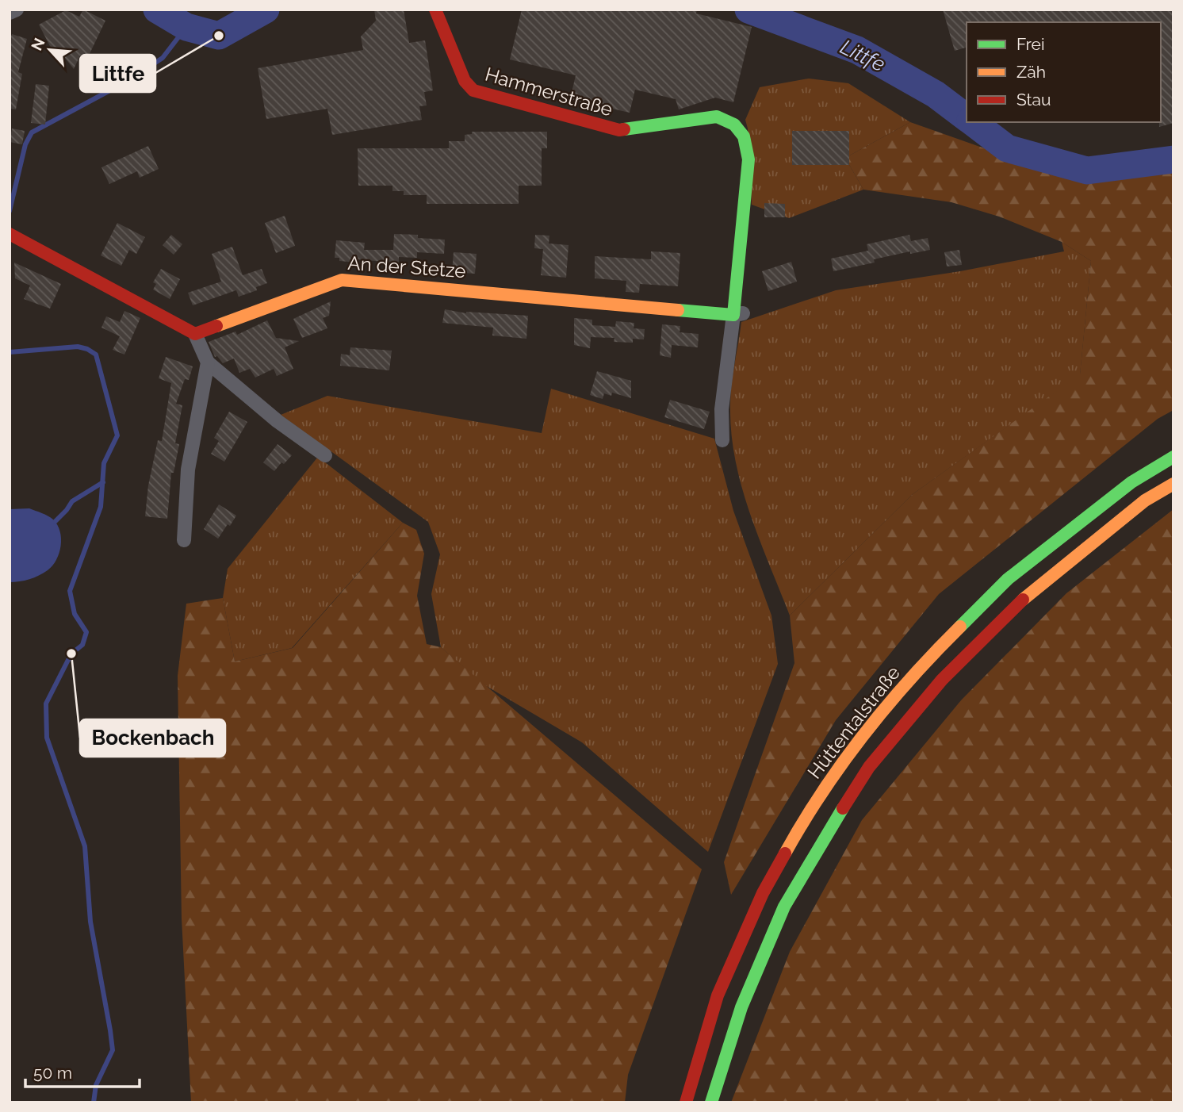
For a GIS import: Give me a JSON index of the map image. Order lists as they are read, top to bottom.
{
  "streets": {
    "main road": ["Hammerstraße", "An der Stetze", "Hüttentalstraße"]
  },
  "crossings": [
    ["Hammerstraße", "An der Stetze"]
  ],
  "water": ["Littfe"],
  "places": ["Littfe", "Bockenbach"],
  "legend": ["Frei", "Zäh", "Stau"],
  "scale_bar": "50 m",
  "north": "top left"
}
